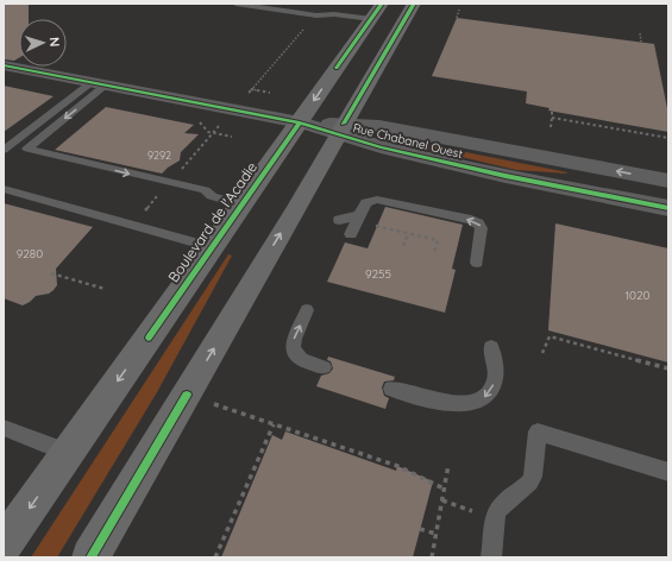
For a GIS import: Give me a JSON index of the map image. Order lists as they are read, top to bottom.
{
  "streets": {
    "main road": ["Boulevard de l'Acadie"],
    "street": ["Rue Chabanel Ouest"]
  },
  "crossings": [
    ["Rue Chabanel Ouest", "Boulevard de l'Acadie"]
  ],
  "house_numbers": [
    "9292",
    "9280",
    "9255",
    "1020"
  ],
  "north": "right"
}
